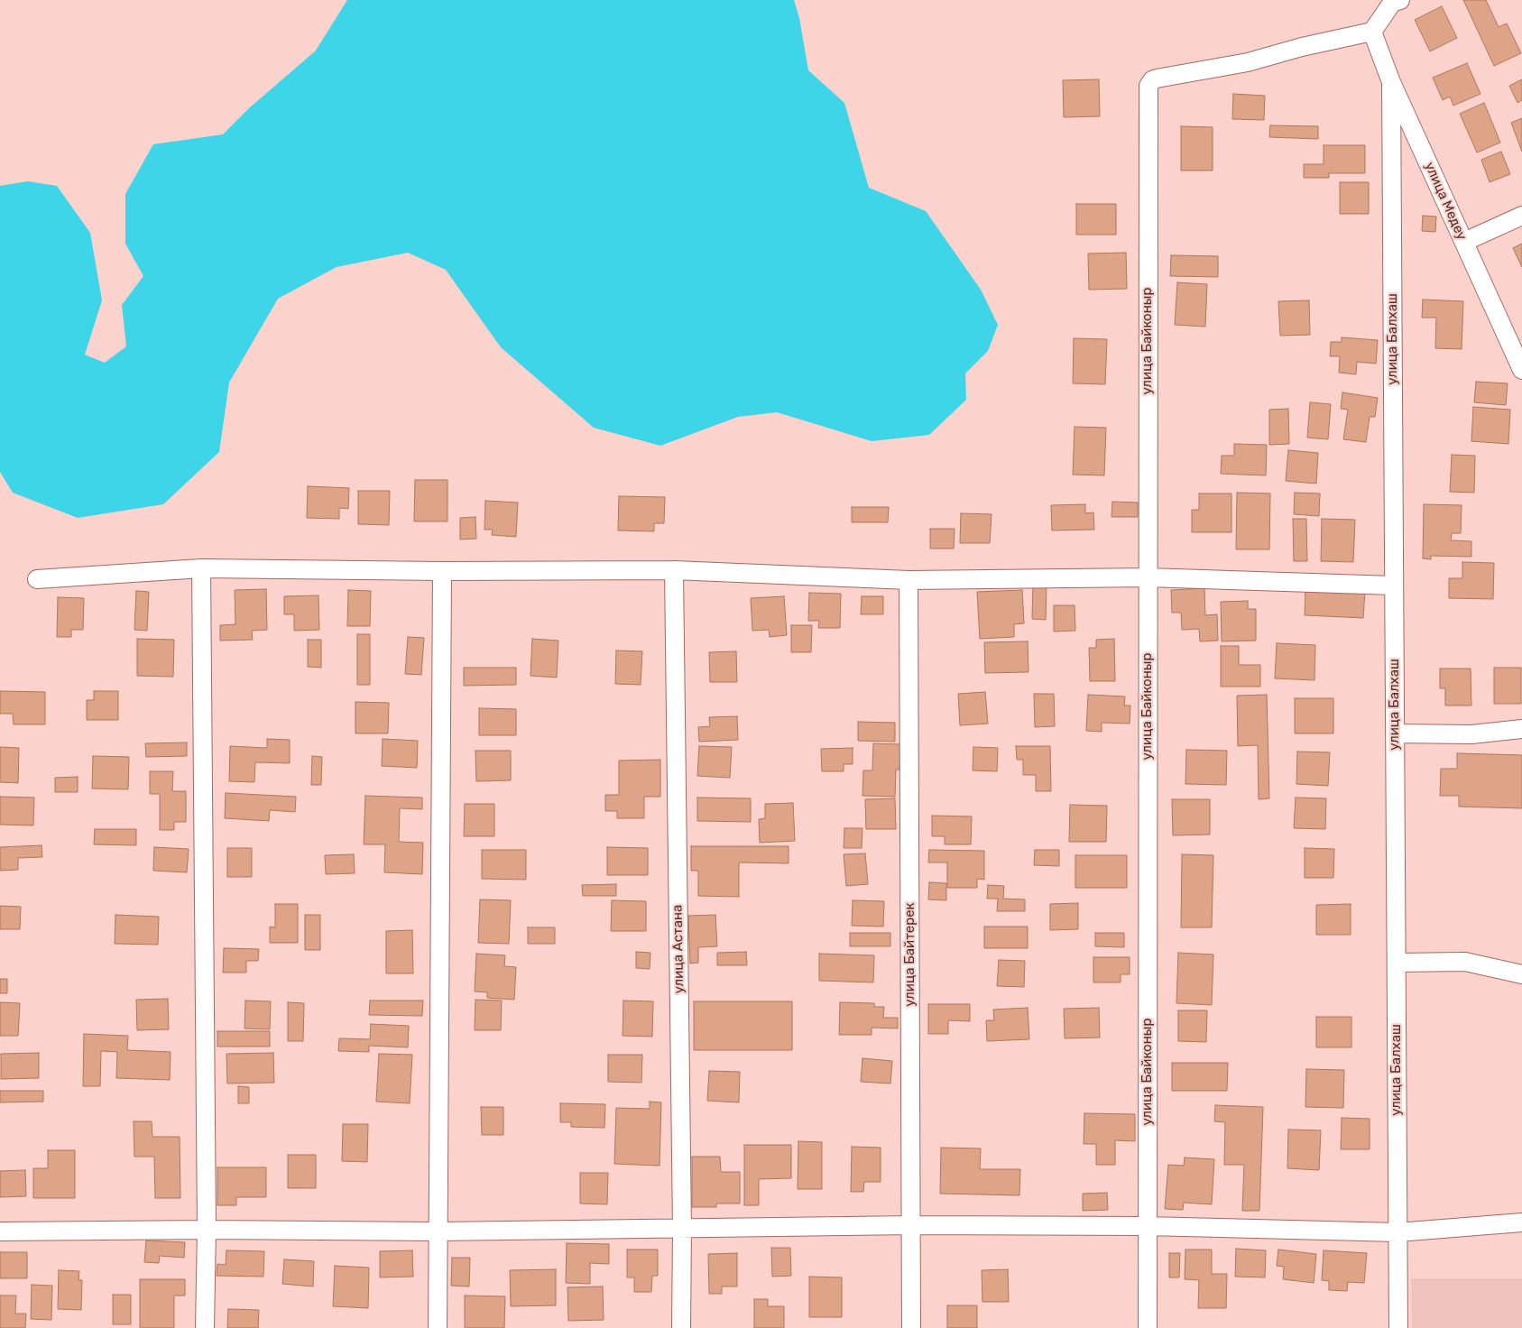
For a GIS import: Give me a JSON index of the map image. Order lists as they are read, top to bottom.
{
  "streets": {
    "street": [
      "улица Медеу",
      "улица Балхаш",
      "улица Байконыр",
      "улица Астана",
      "улица Байтерек"
    ]
  },
  "crossings": [
    ["улица Медеу", "улица Балхаш"],
    ["улица Медеу", "улица Байконыр"]
  ]
}
